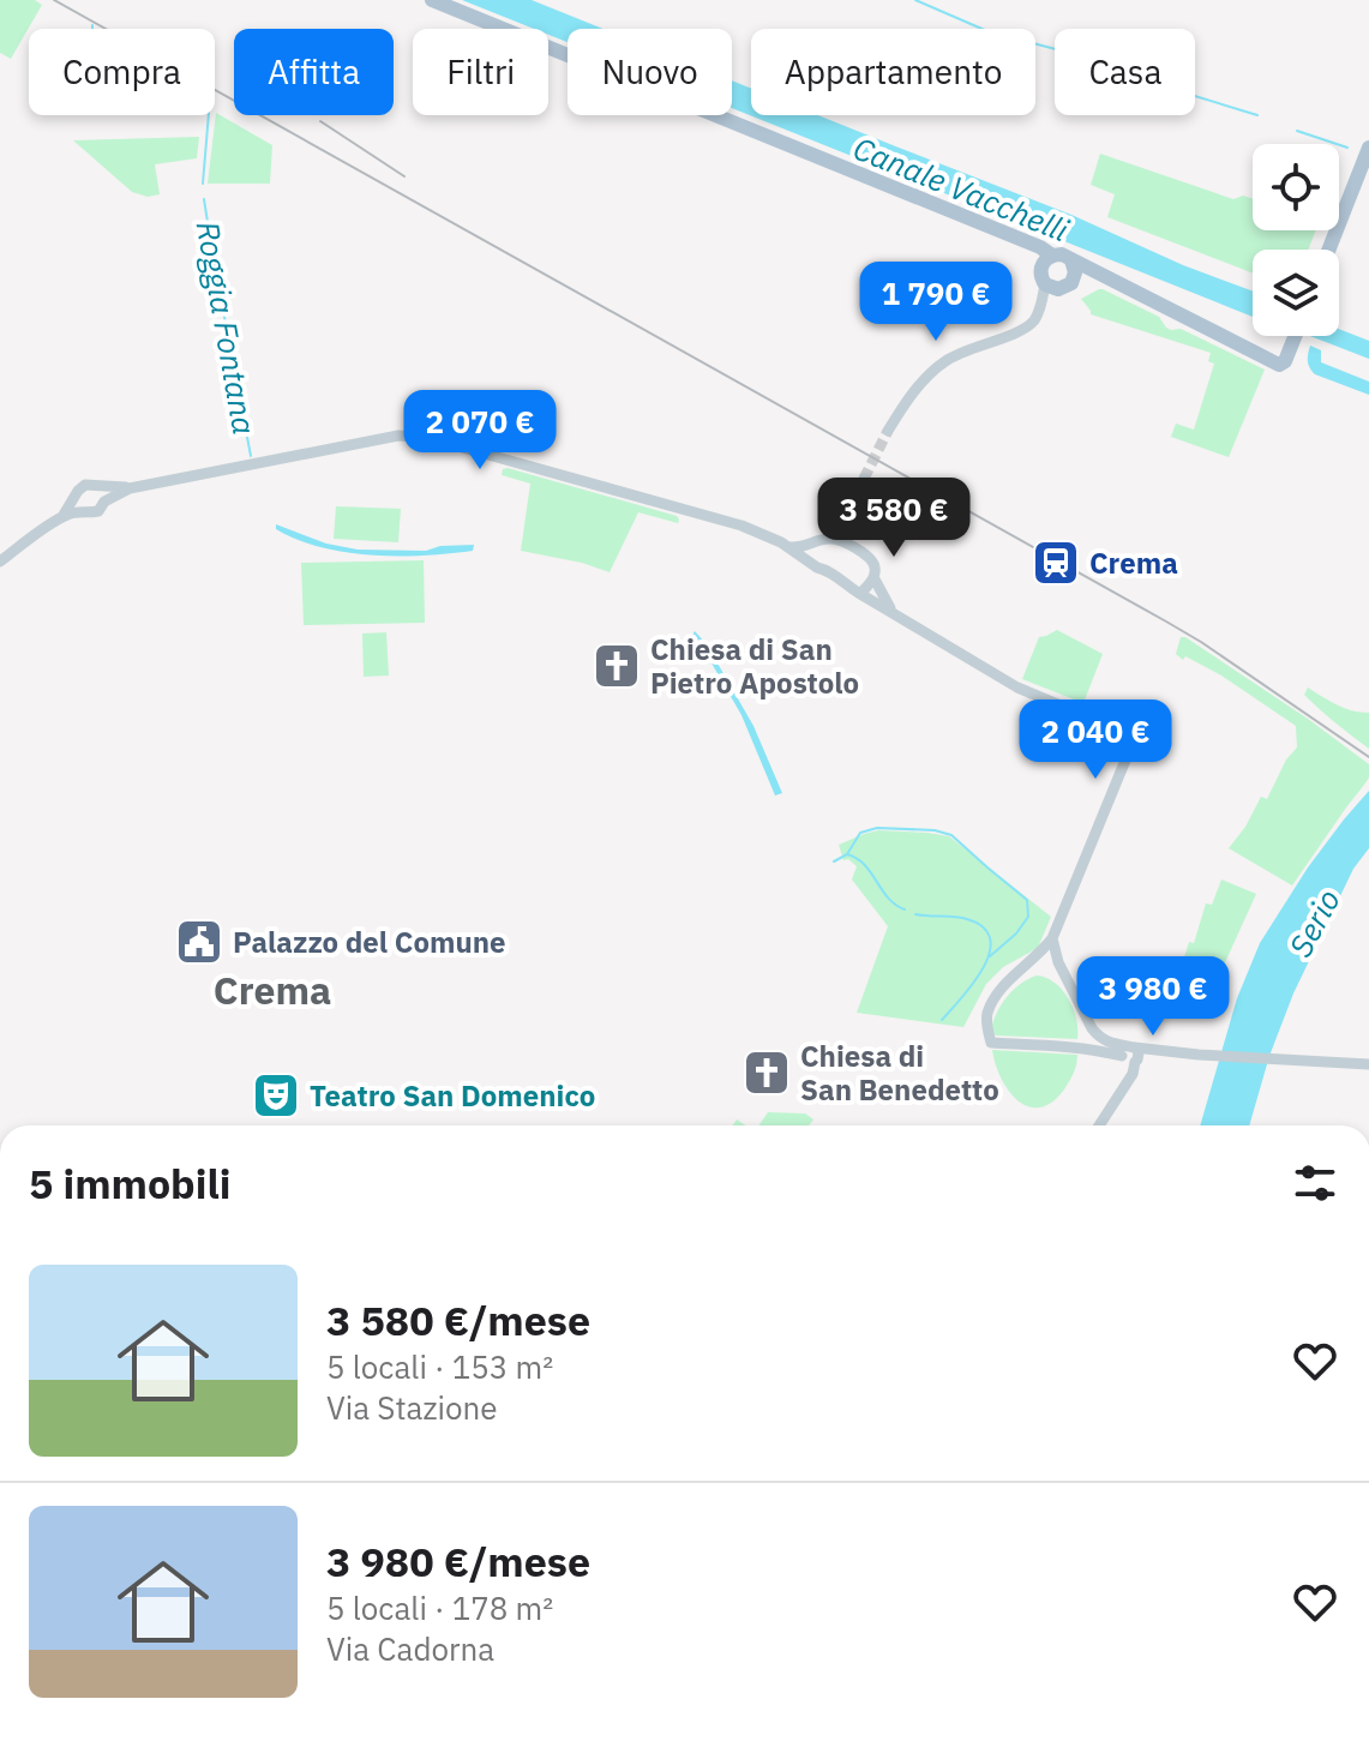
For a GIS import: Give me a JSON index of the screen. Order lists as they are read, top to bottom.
{
  "districts": ["Crema"],
  "water": ["Canale Vacchelli", "Roggia Fontana", "Serio"],
  "places": {
    "station": ["Crema"],
    "church": ["Chiesa di San Pietro Apostolo", "Chiesa di San Benedetto"],
    "public building": ["Palazzo del Comune"],
    "theatre": ["Teatro San Domenico"]
  },
  "page": {
    "chip": [
      "Compra",
      "Affitta",
      "Filtri",
      "Nuovo",
      "Appartamento",
      "Casa"
    ],
    "price": [
      "1 790 €",
      "2 070 €",
      "3 580 €",
      "2 040 €",
      "3 980 €"
    ],
    "heading": "5 immobili",
    "list": [
      {
        "name": "3 580 €/mese",
        "note": "5 locali · 153 m² · Via Stazione"
      },
      {
        "name": "3 980 €/mese",
        "note": "5 locali · 178 m² · Via Cadorna"
      }
    ]
  }
}
